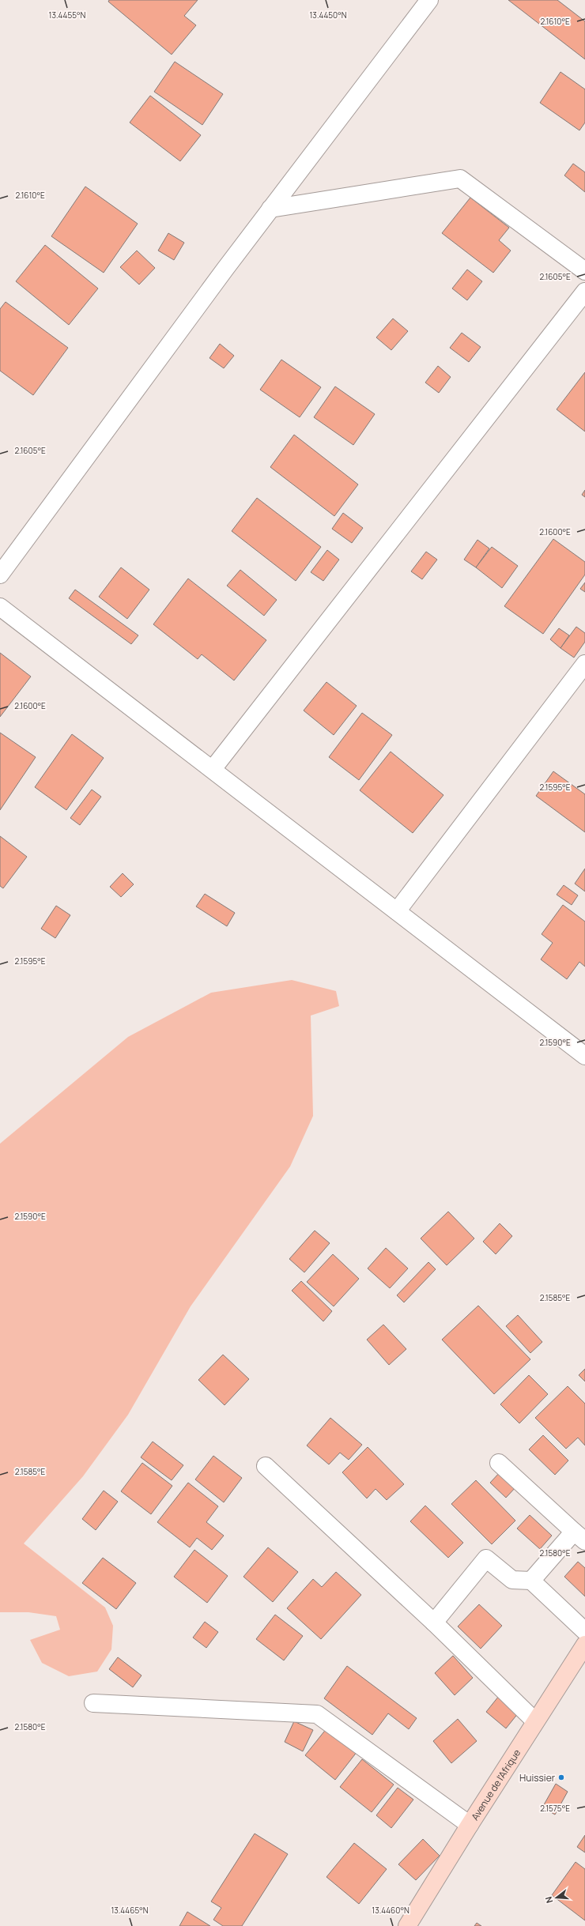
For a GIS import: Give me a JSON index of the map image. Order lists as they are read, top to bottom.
{
  "streets": {
    "main road": ["Avenue de l'Afrique"]
  },
  "places": ["Huissier"],
  "north": "left",
  "coordinates": [
    "13.4450°N",
    "13.4455°N",
    "2.1610°E",
    "2.1605°E",
    "2.1600°E",
    "2.1595°E",
    "2.1590°E",
    "2.1585°E",
    "2.1580°E",
    "2.1575°E",
    "13.4465°N",
    "13.4460°N"
  ]
}
